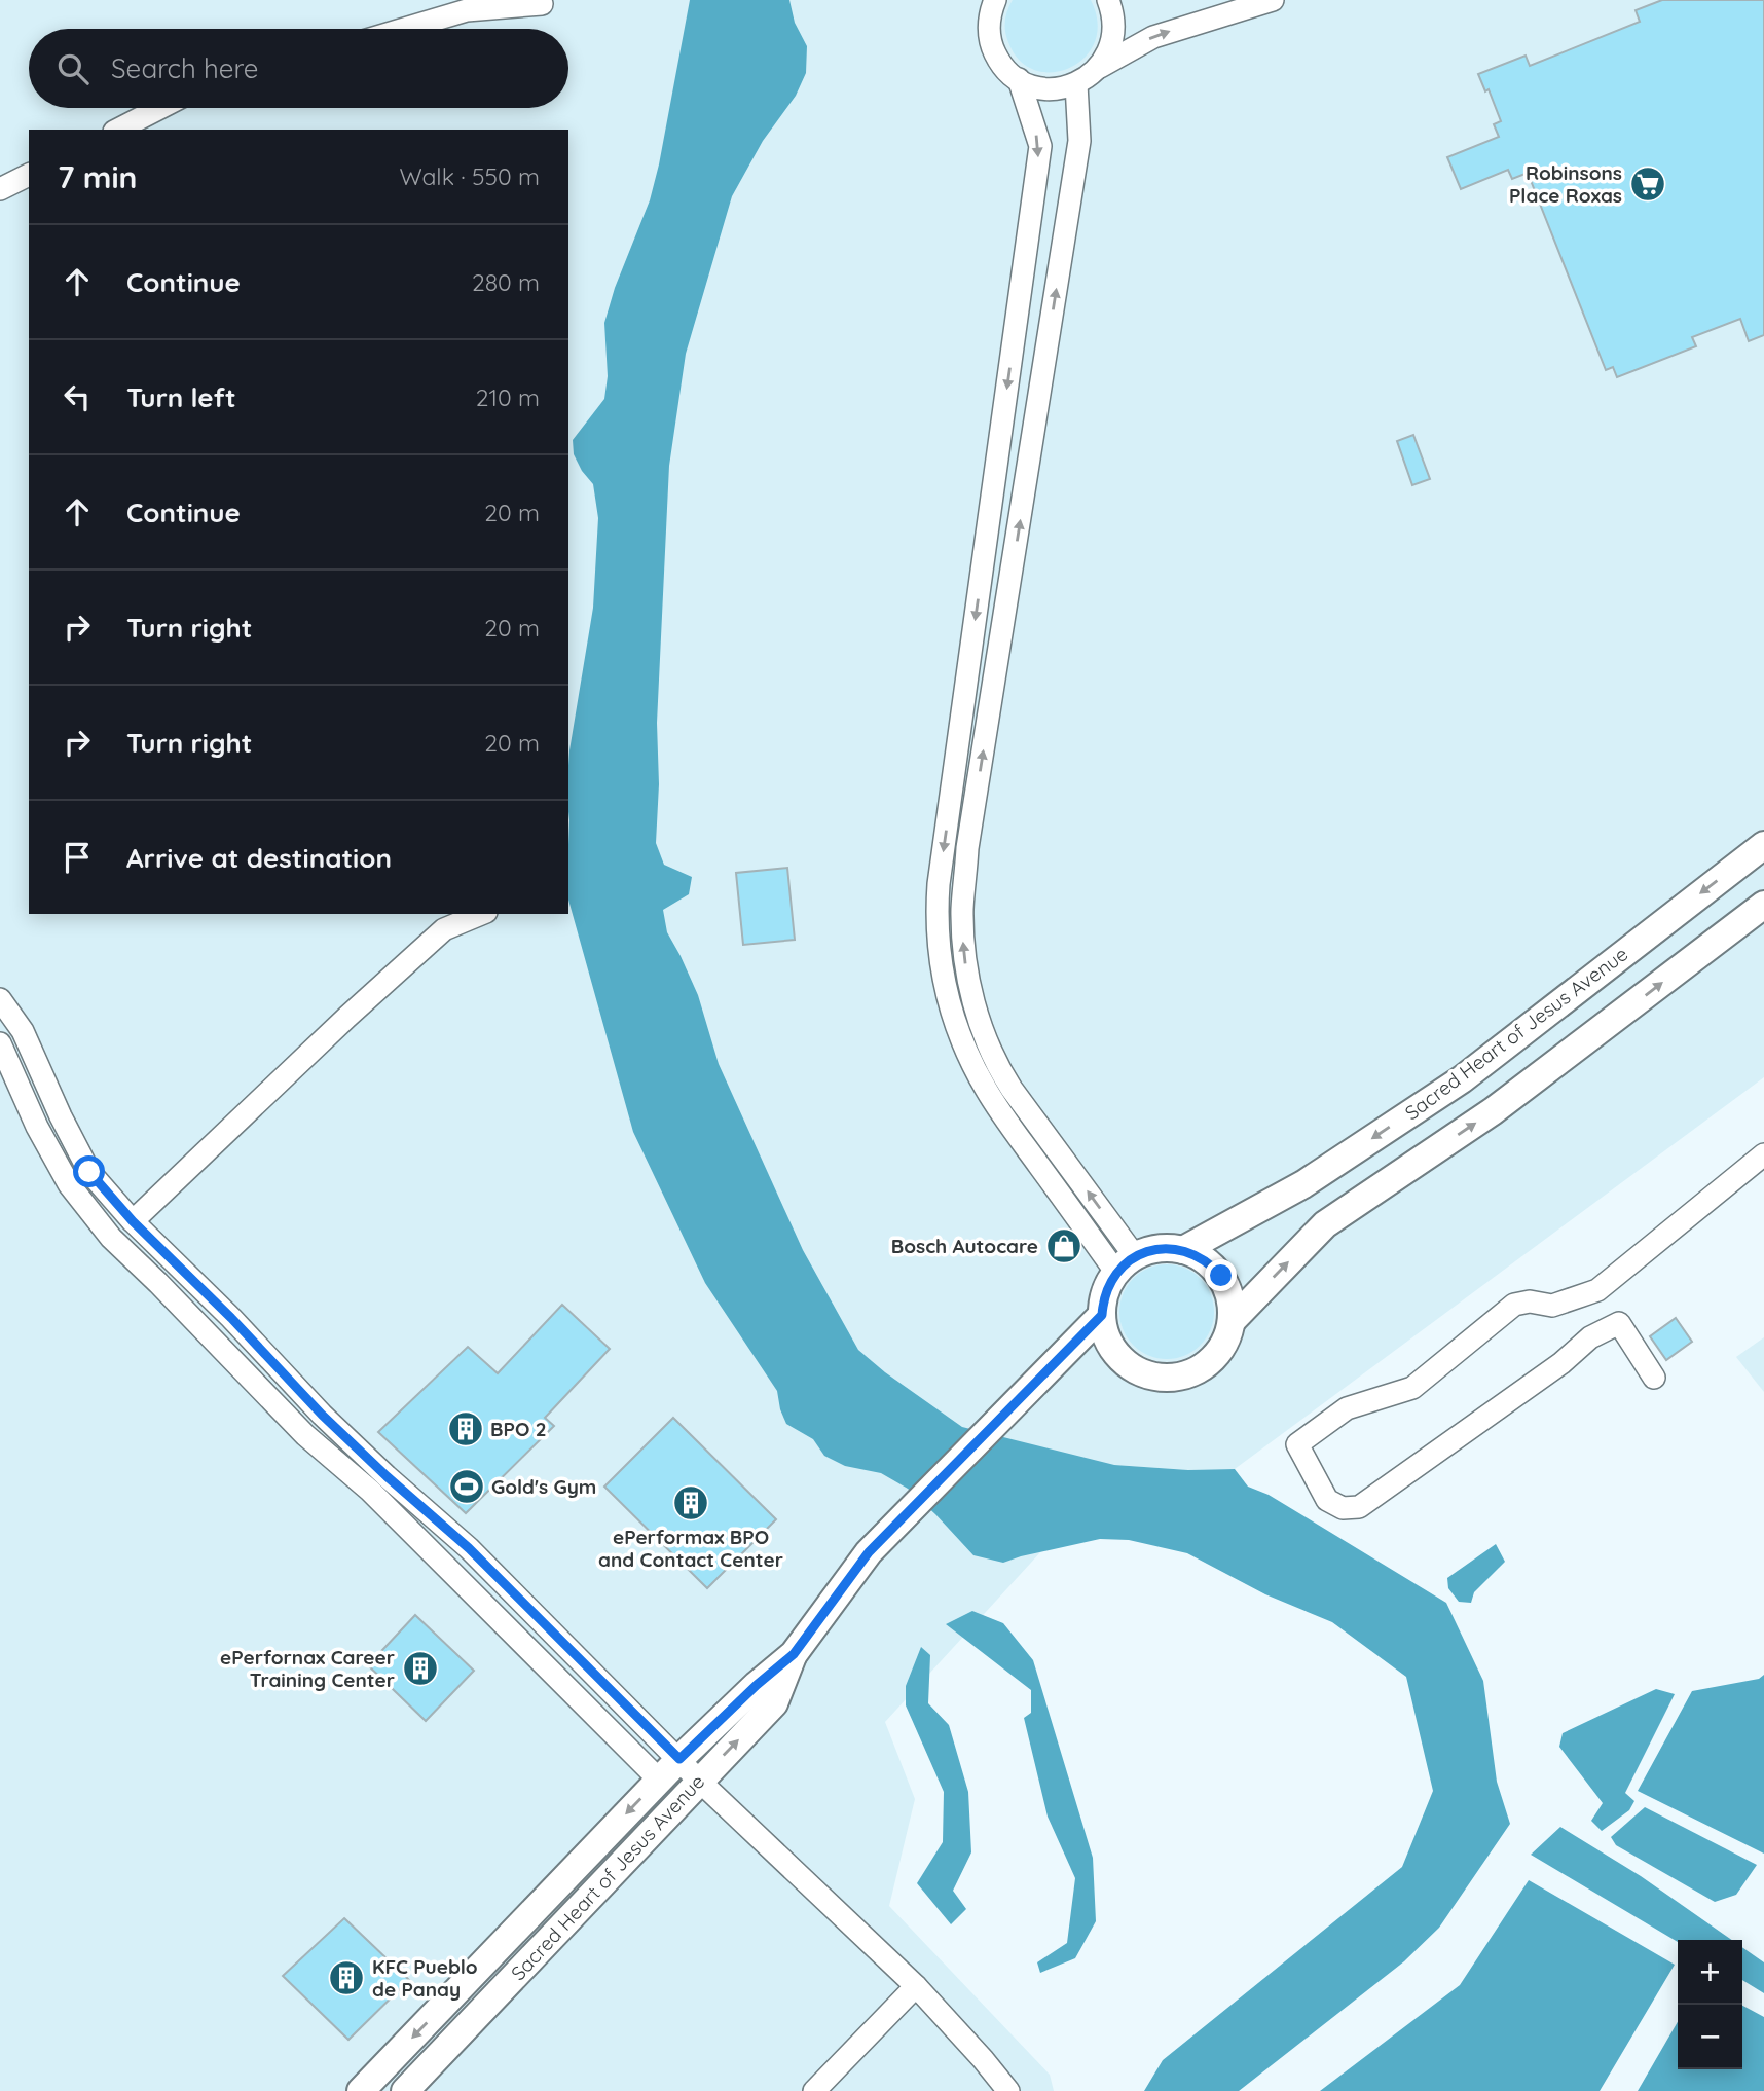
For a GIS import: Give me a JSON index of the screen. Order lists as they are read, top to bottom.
{
  "streets": {
    "main road": ["Sacred Heart of Jesus Avenue"]
  },
  "places": {
    "supermarket": ["Robinsons Place Roxas"],
    "shop": ["Bosch Autocare"],
    "building": [
      "BPO 2",
      "ePerformax BPO and Contact Center",
      "ePerfornax Career Training Center",
      "KFC Pueblo de Panay"
    ],
    "sports": ["Gold's Gym"]
  },
  "page": {
    "search": "Search here",
    "heading": ["7 min", "Walk · 550 m"],
    "list": [
      ["Continue", "280 m"],
      ["Turn left", "210 m"],
      ["Continue", "20 m"],
      ["Turn right", "20 m"],
      ["Turn right", "20 m"],
      "Arrive at destination"
    ],
    "map_buttons": ["+", "−"]
  }
}
